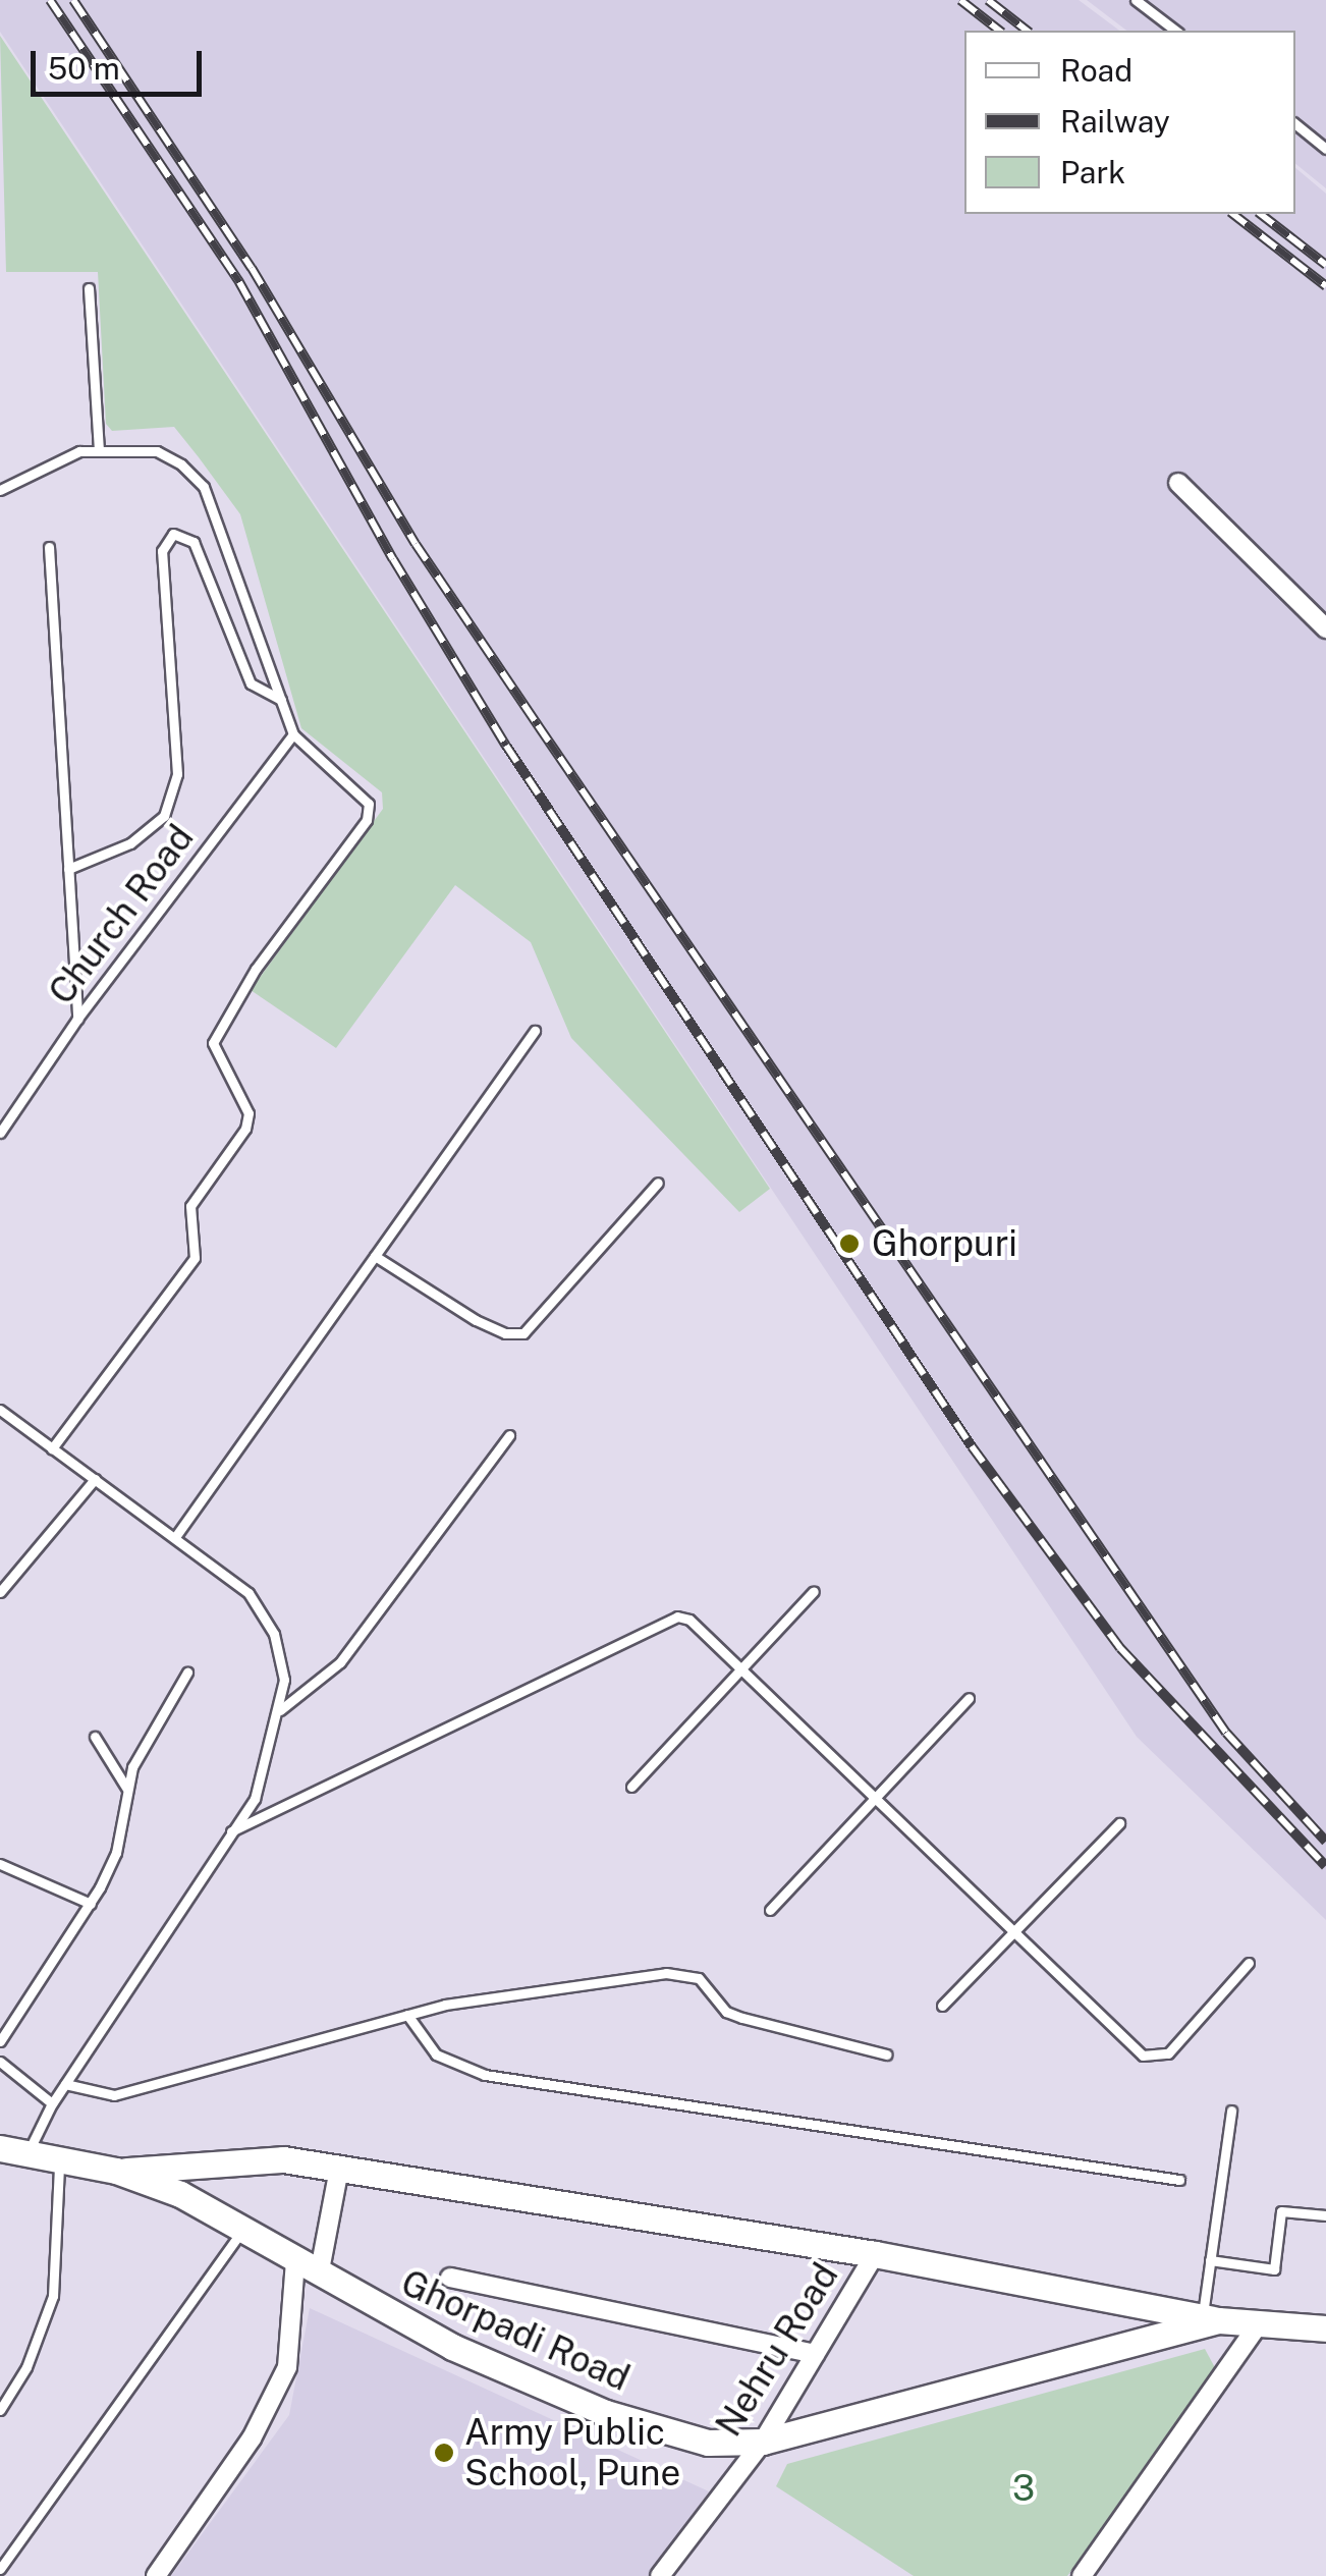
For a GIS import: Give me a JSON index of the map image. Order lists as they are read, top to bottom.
{
  "streets": {
    "main road": ["Ghorpadi Road"],
    "street": ["Nehru Road"],
    "lane": ["Church Road"]
  },
  "crossings": [
    ["Ghorpadi Road", "Nehru Road"]
  ],
  "parks": ["3"],
  "places": ["Ghorpuri", "Army Public School, Pune"],
  "legend": ["Road", "Railway", "Park"],
  "scale_bar": "50 m"
}
